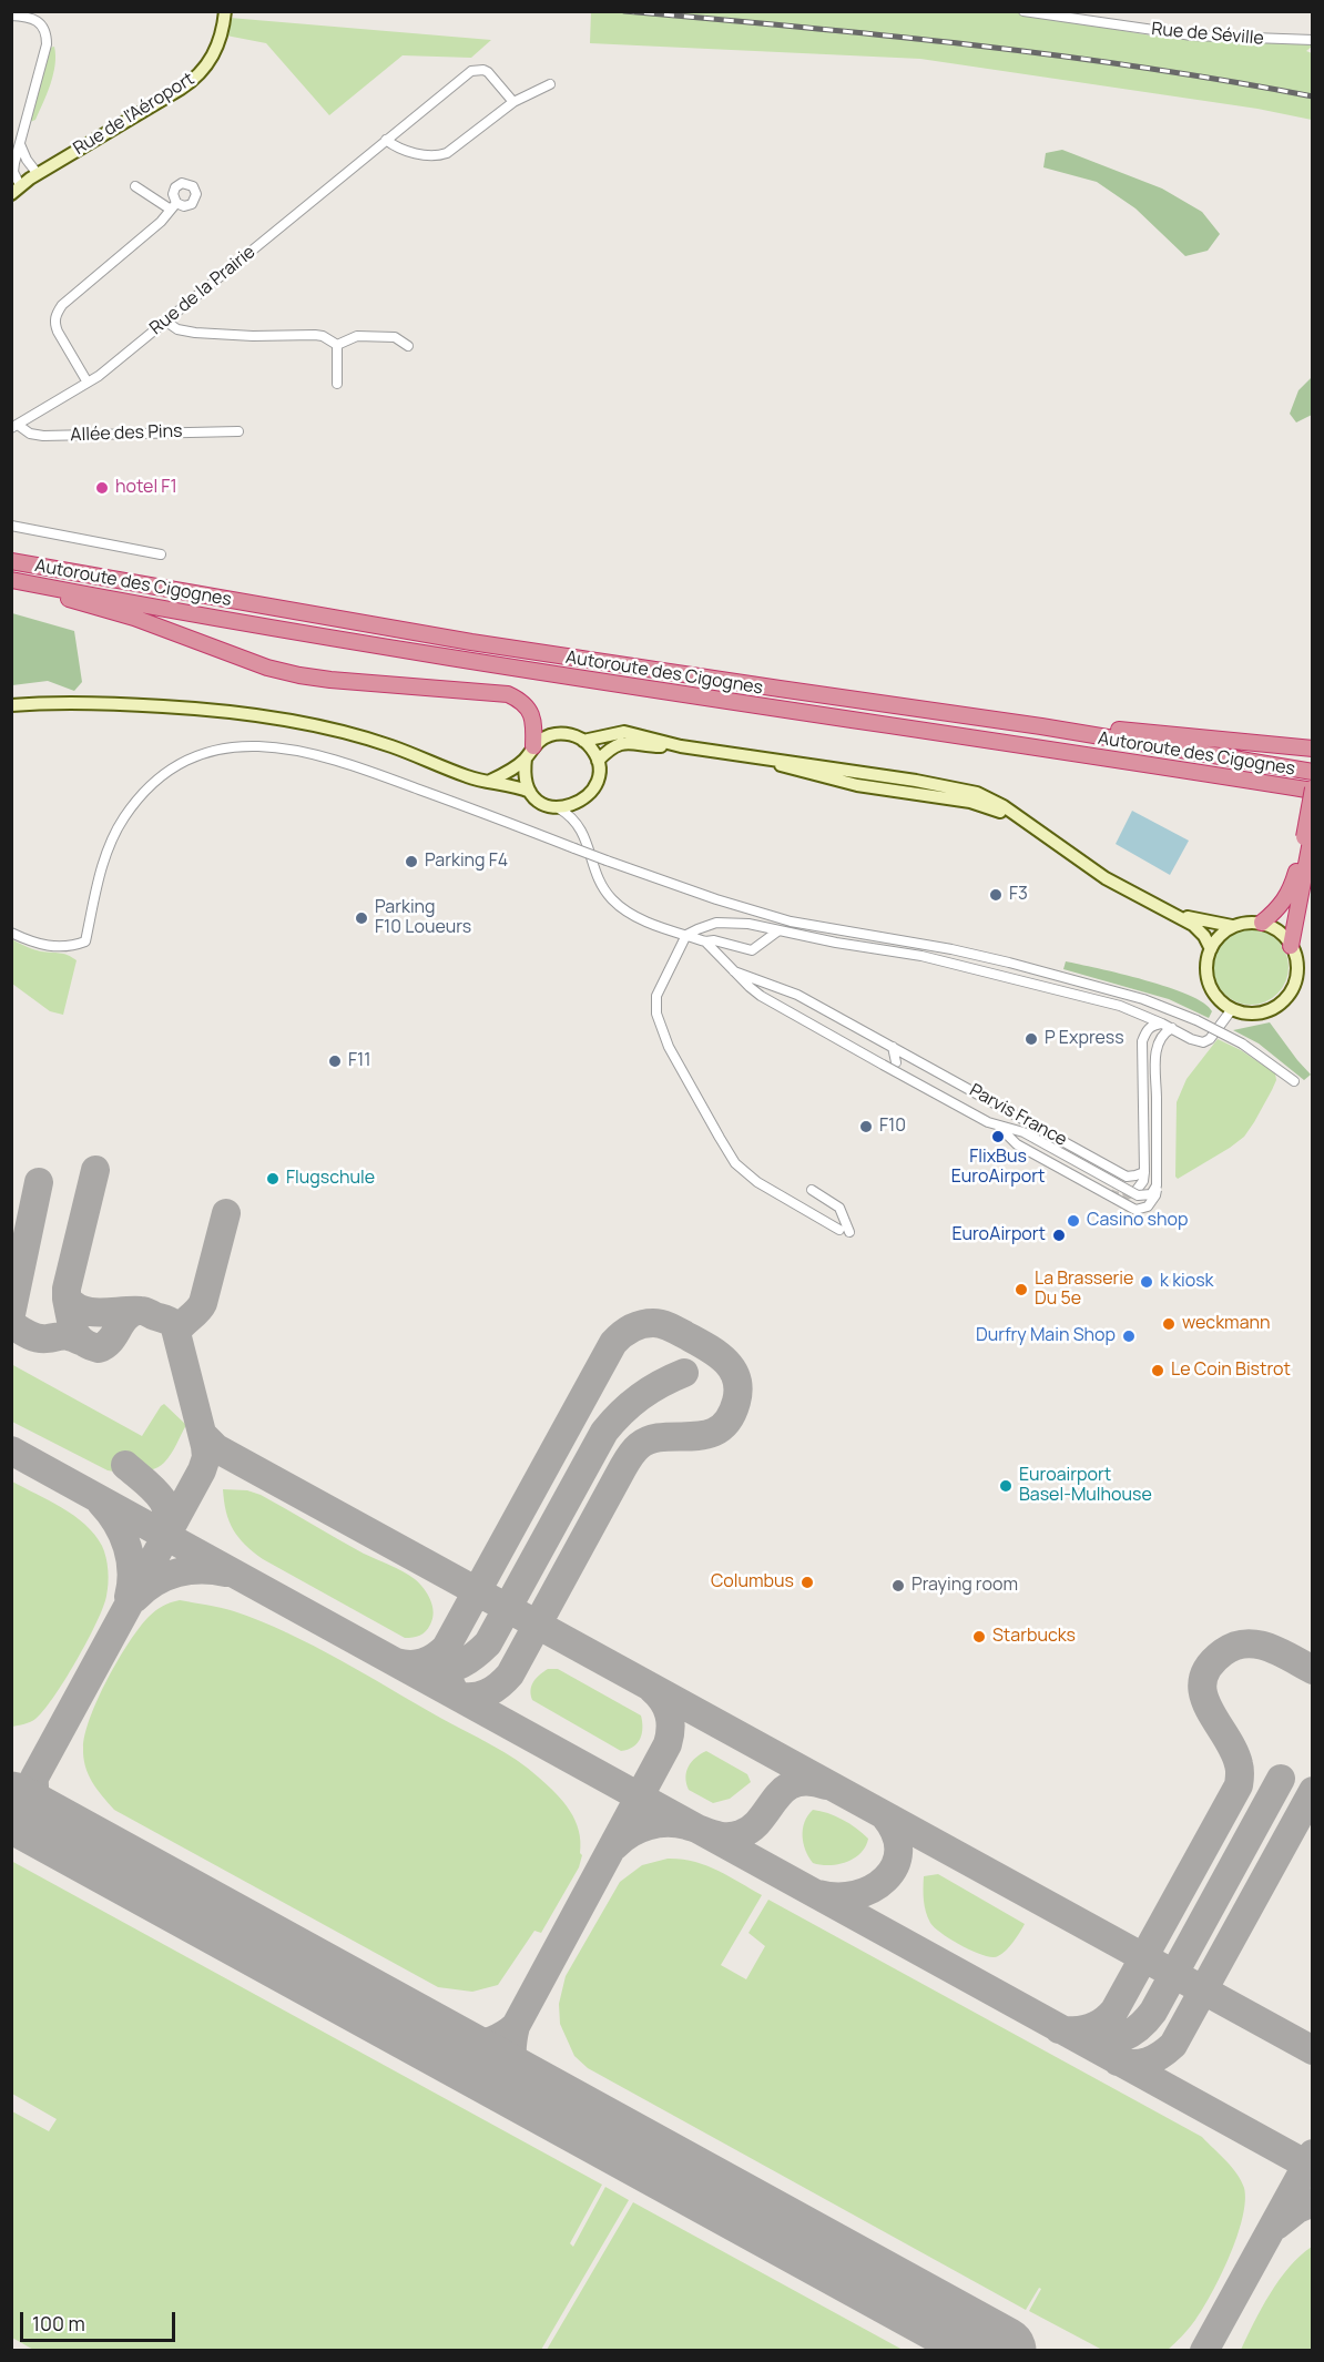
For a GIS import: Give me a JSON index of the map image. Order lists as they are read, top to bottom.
{
  "streets": {
    "highway": ["Autoroute des Cigognes"],
    "street": [
      "Rue de Séville",
      "Rue de l'Aéroport",
      "Rue de la Prairie",
      "Allée des Pins",
      "Parvis France"
    ]
  },
  "crossings": [
    ["Rue de la Prairie", "Allée des Pins"]
  ],
  "places": [
    "hotel F1",
    "Parking F4",
    "F3",
    "Parking F10 Loueurs",
    "P Express",
    "F11",
    "F10",
    "FlixBus EuroAirport",
    "Flugschule",
    "Casino shop",
    "EuroAirport",
    "k kiosk",
    "La Brasserie Du 5e",
    "weckmann",
    "Durfry Main Shop",
    "Le Coin Bistrot",
    "Euroairport Basel-Mulhouse",
    "Columbus",
    "Praying room",
    "Starbucks"
  ],
  "scale_bar": "100 m"
}
